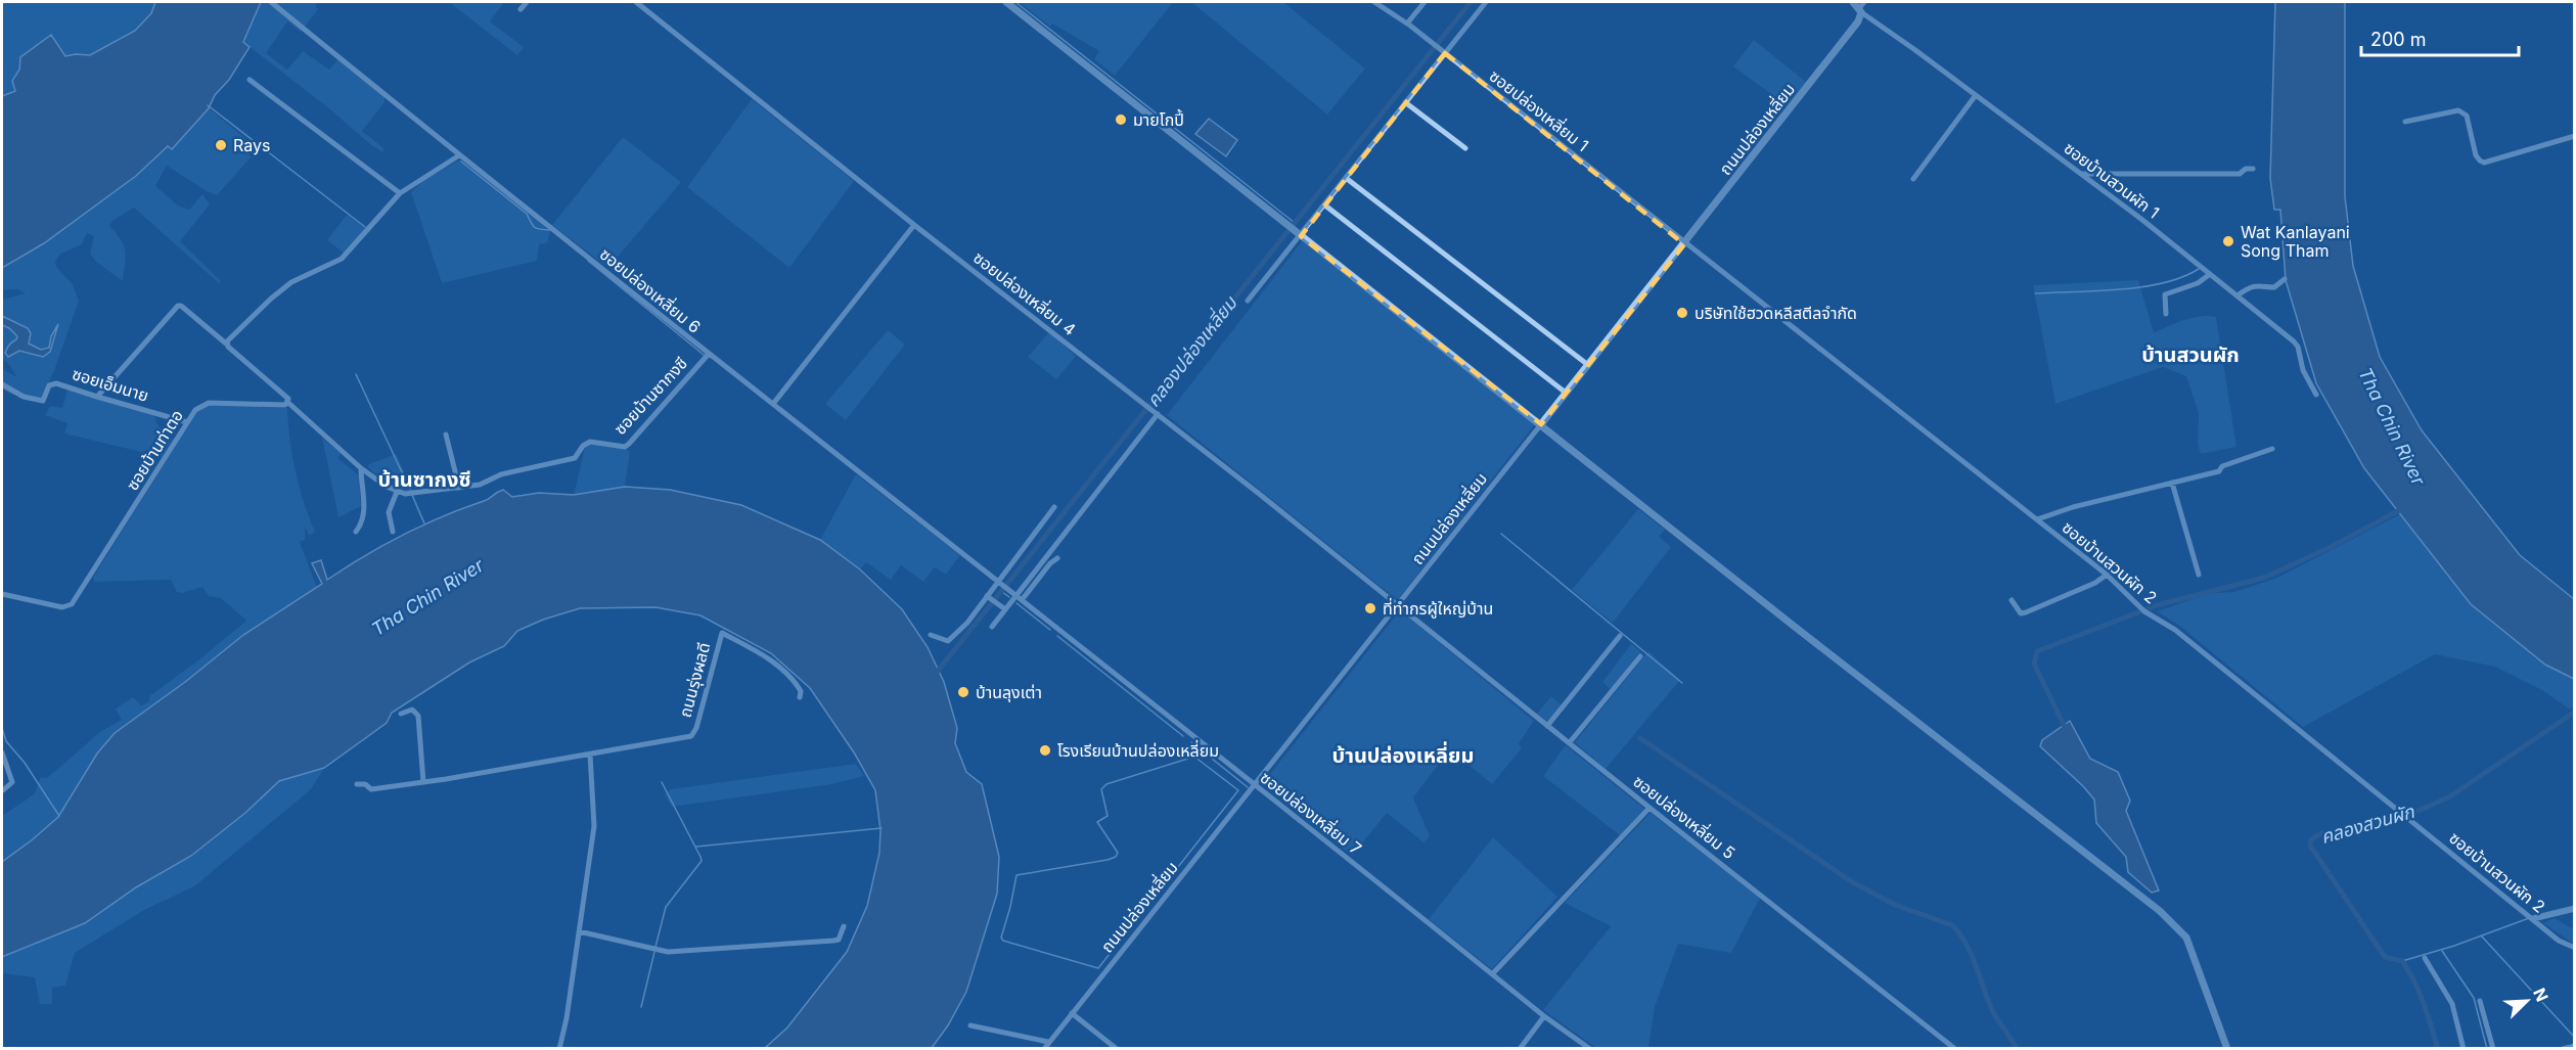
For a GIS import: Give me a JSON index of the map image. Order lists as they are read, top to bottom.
{
  "streets": {
    "street": [
      "ซอยปล่องเหลี่ยม 1",
      "ถนนปล่องเหลี่ยม",
      "ซอยบ้านสวนผัก 1",
      "ซอยปล่องเหลี่ยม 6",
      "ซอยปล่องเหลี่ยม 4",
      "ซอยเอ็มนาย",
      "ซอยบ้านซากงซี",
      "ซอยบ้านท่าตอ",
      "ซอยบ้านสวนผัก 2",
      "ถนนรุ่งผลดี",
      "ซอยปล่องเหลี่ยม 7",
      "ซอยปล่องเหลี่ยม 5"
    ]
  },
  "crossings": [
    ["ซอยปล่องเหลี่ยม 1", "ถนนปล่องเหลี่ยม"],
    ["ซอยปล่องเหลี่ยม 1", "ซอยบ้านสวนผัก 2"],
    ["ถนนปล่องเหลี่ยม", "ซอยบ้านสวนผัก 1"],
    ["ถนนปล่องเหลี่ยม", "ซอยปล่องเหลี่ยม 4"],
    ["ถนนปล่องเหลี่ยม", "ซอยบ้านสวนผัก 2"],
    ["ถนนปล่องเหลี่ยม", "ซอยปล่องเหลี่ยม 7"],
    ["ถนนปล่องเหลี่ยม", "ซอยปล่องเหลี่ยม 5"],
    ["ซอยปล่องเหลี่ยม 6", "ซอยบ้านซากงซี"],
    ["ซอยปล่องเหลี่ยม 6", "ซอยปล่องเหลี่ยม 7"],
    ["ซอยปล่องเหลี่ยม 4", "ซอยปล่องเหลี่ยม 5"],
    ["ซอยเอ็มนาย", "ซอยบ้านท่าตอ"],
    ["ซอยบ้านซากงซี", "ซอยบ้านท่าตอ"]
  ],
  "districts": ["บ้านสวนผัก", "บ้านซากงซี", "บ้านปล่องเหลี่ยม"],
  "water": ["คลองปล่องเหลี่ยม", "Tha Chin River", "คลองสวนผัก"],
  "places": [
    "มายโกปี้",
    "Rays",
    "Wat Kanlayani Song Tham",
    "บริษัทใช้ฮวดหลีสตีลจำกัด",
    "ที่ทำกรผู้ใหญ่บ้าน",
    "บ้านลุงเต่า",
    "โรงเรียนบ้านปล่องเหลี่ยม"
  ],
  "scale_bar": "200 m",
  "north": "top right"
}
